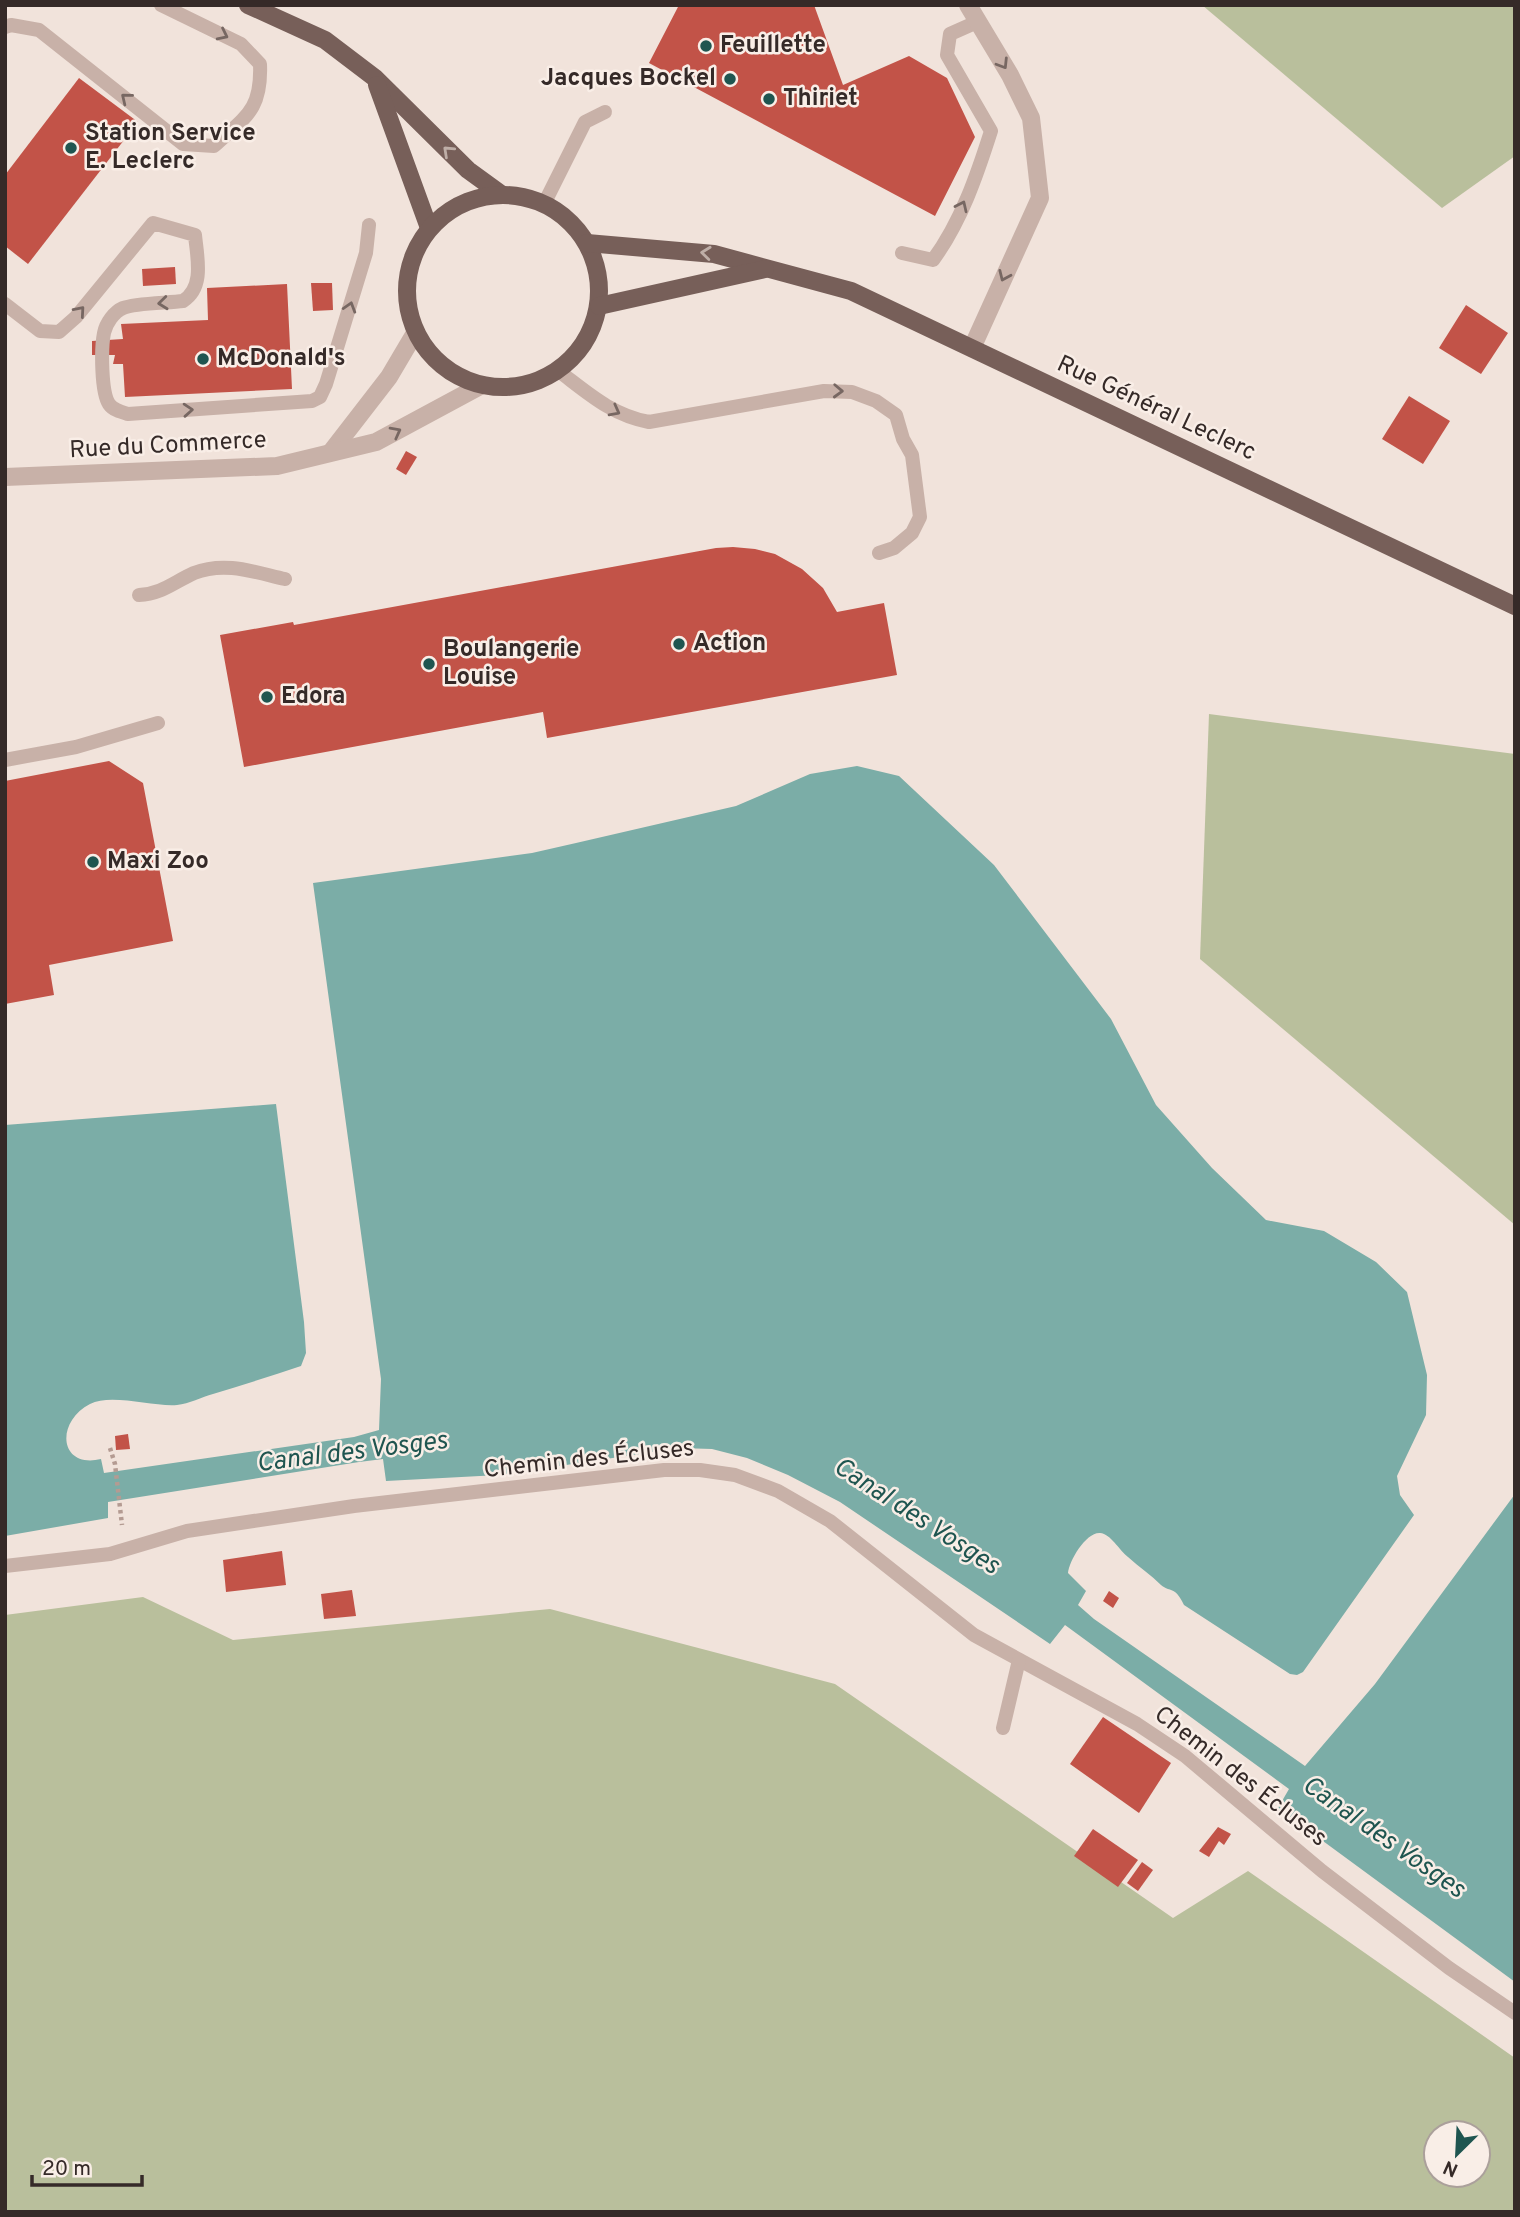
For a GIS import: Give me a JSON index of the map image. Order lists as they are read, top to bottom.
{
  "streets": {
    "main road": ["Rue Général Leclerc"],
    "street": ["Rue du Commerce"],
    "lane": ["Chemin des Écluses"]
  },
  "crossings": [
    ["Rue Général Leclerc", "Rue du Commerce"]
  ],
  "water": ["Canal des Vosges"],
  "places": [
    "Feuillette",
    "Jacques Bockel",
    "Thiriet",
    "Station Service E. Leclerc",
    "McDonald's",
    "Action",
    "Boulangerie Louise",
    "Edora",
    "Maxi Zoo"
  ],
  "scale_bar": "20 m",
  "north": "bottom left"
}
